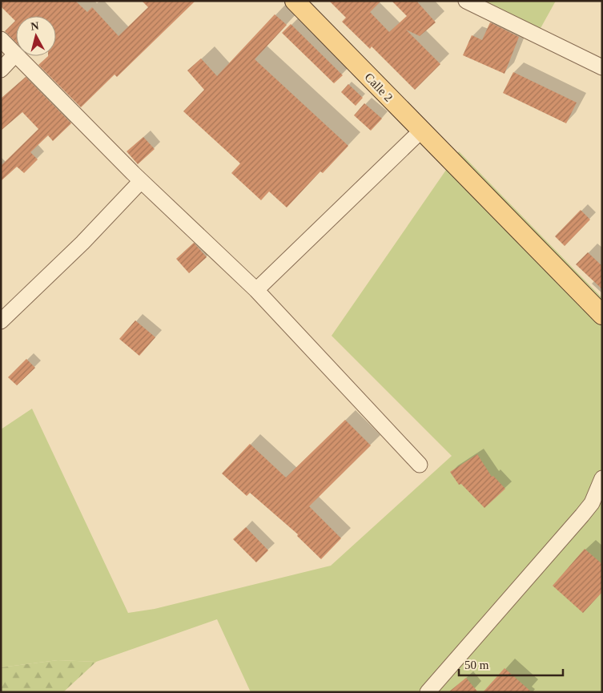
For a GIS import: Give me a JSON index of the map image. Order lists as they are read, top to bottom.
{
  "streets": {
    "main road": ["Calle 2"]
  },
  "scale_bar": "50 m",
  "north": "top"
}
